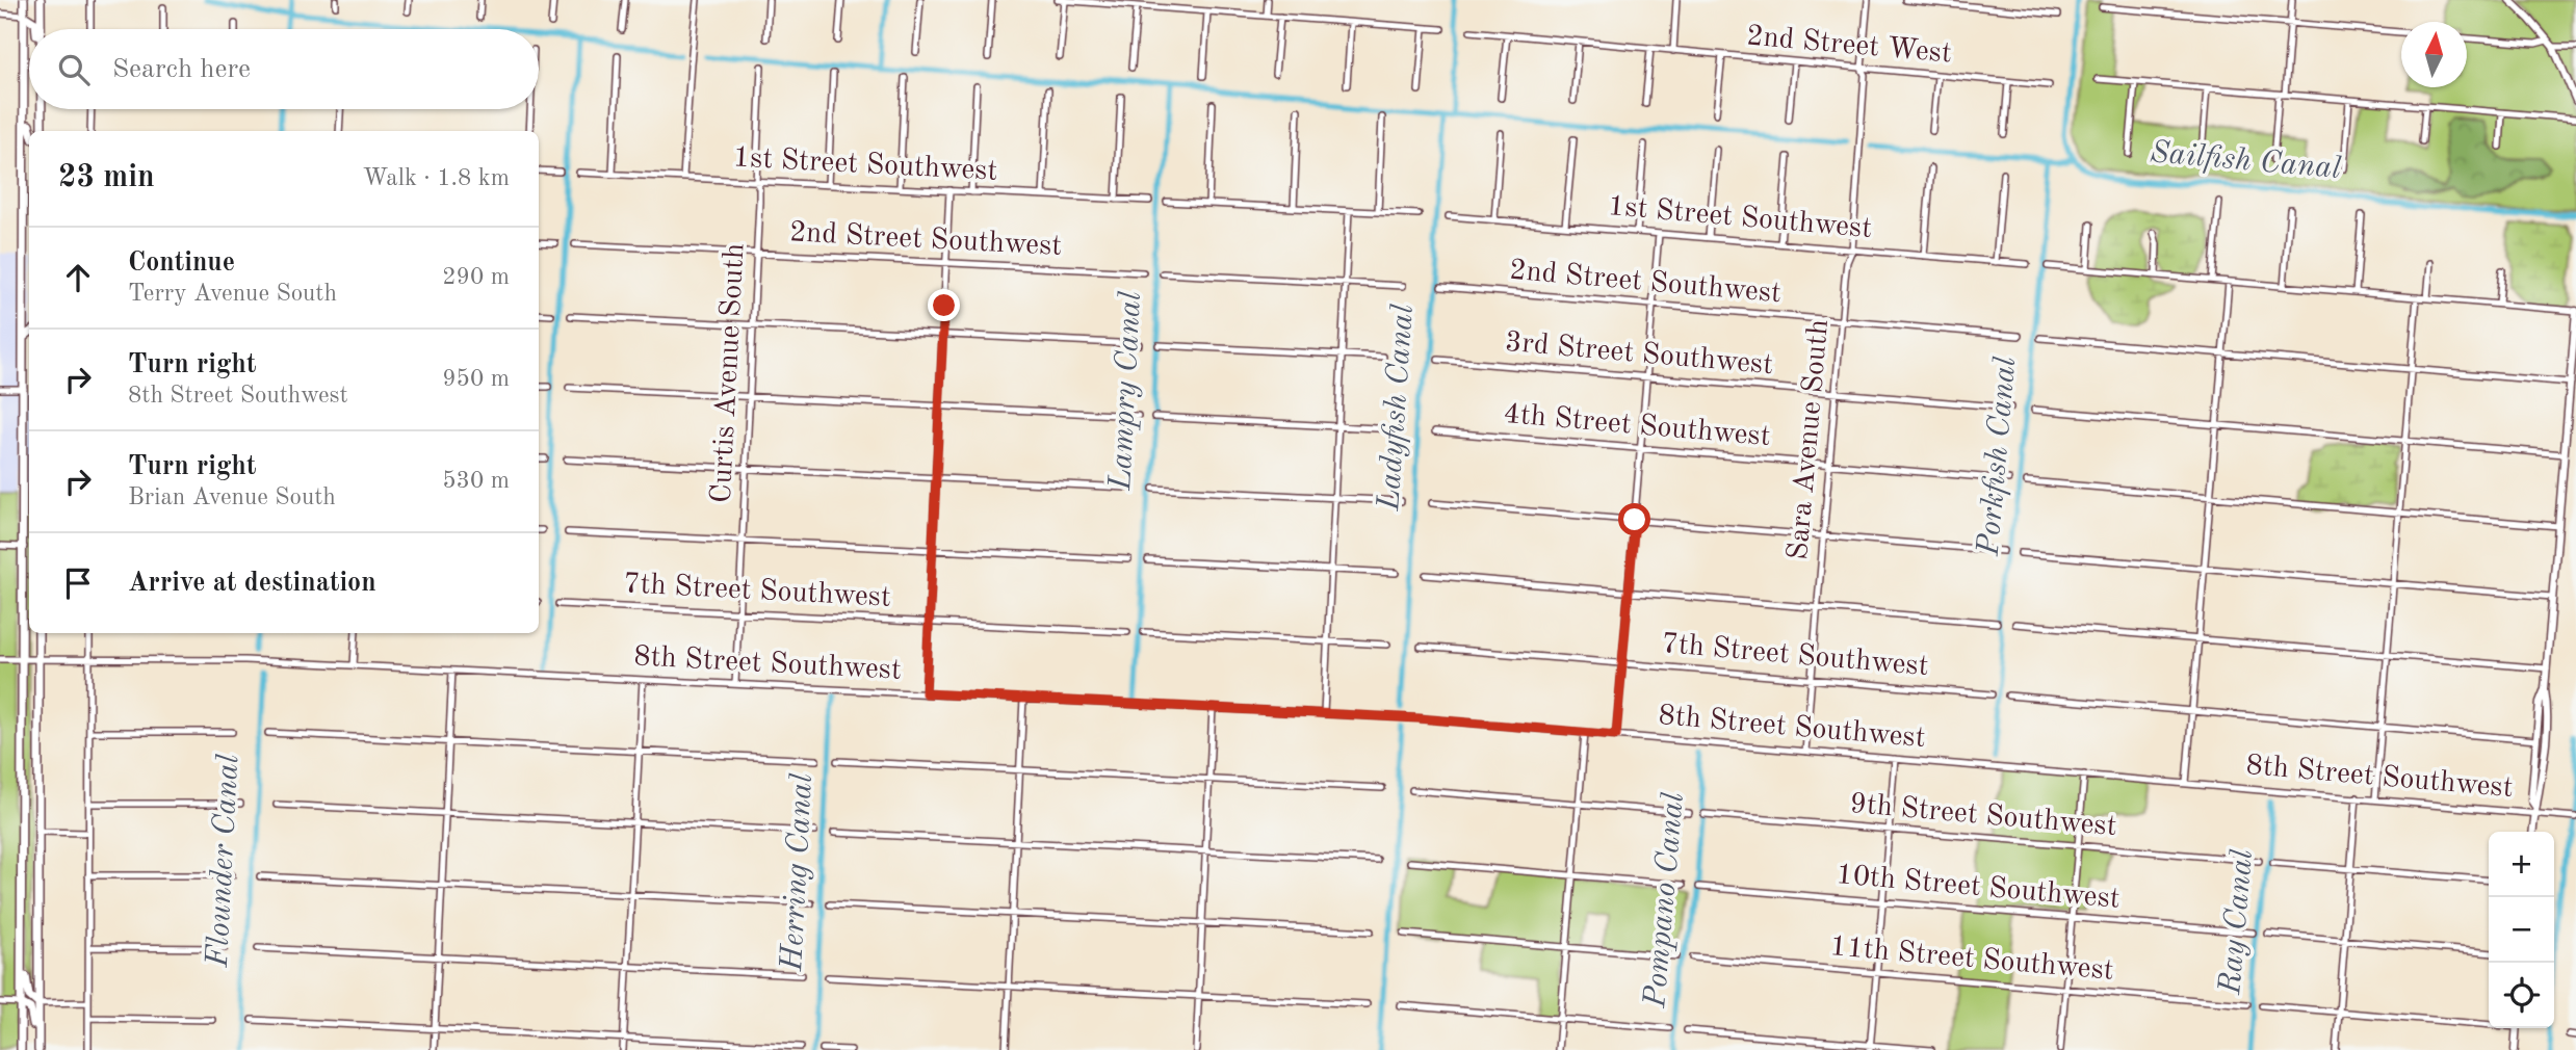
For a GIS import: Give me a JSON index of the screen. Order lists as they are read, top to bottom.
{
  "streets": {
    "street": [
      "2nd Street West",
      "1st Street Southwest",
      "2nd Street Southwest",
      "3rd Street Southwest",
      "Curtis Avenue South",
      "4th Street Southwest",
      "Sara Avenue South",
      "7th Street Southwest",
      "8th Street Southwest",
      "9th Street Southwest",
      "10th Street Southwest",
      "11th Street Southwest"
    ]
  },
  "crossings": [
    ["2nd Street West", "Sara Avenue South"],
    ["1st Street Southwest", "Curtis Avenue South"],
    ["1st Street Southwest", "Sara Avenue South"],
    ["2nd Street Southwest", "Curtis Avenue South"],
    ["2nd Street Southwest", "Sara Avenue South"],
    ["3rd Street Southwest", "Sara Avenue South"],
    ["Curtis Avenue South", "7th Street Southwest"],
    ["Curtis Avenue South", "8th Street Southwest"],
    ["4th Street Southwest", "Sara Avenue South"],
    ["Sara Avenue South", "7th Street Southwest"],
    ["Sara Avenue South", "8th Street Southwest"]
  ],
  "water": [
    "Sailfish Canal",
    "Lampry Canal",
    "Ladyfish Canal",
    "Porkfish Canal",
    "Flounder Canal",
    "Herring Canal",
    "Pompano Canal",
    "Ray Canal"
  ],
  "north": "top",
  "page": {
    "search": "Search here",
    "heading": ["23 min", "Walk · 1.8 km"],
    "list": [
      ["Continue", "Terry Avenue South", "290 m"],
      ["Turn right", "8th Street Southwest", "950 m"],
      ["Turn right", "Brian Avenue South", "530 m"],
      "Arrive at destination"
    ],
    "map_buttons": ["+", "−"]
  }
}
